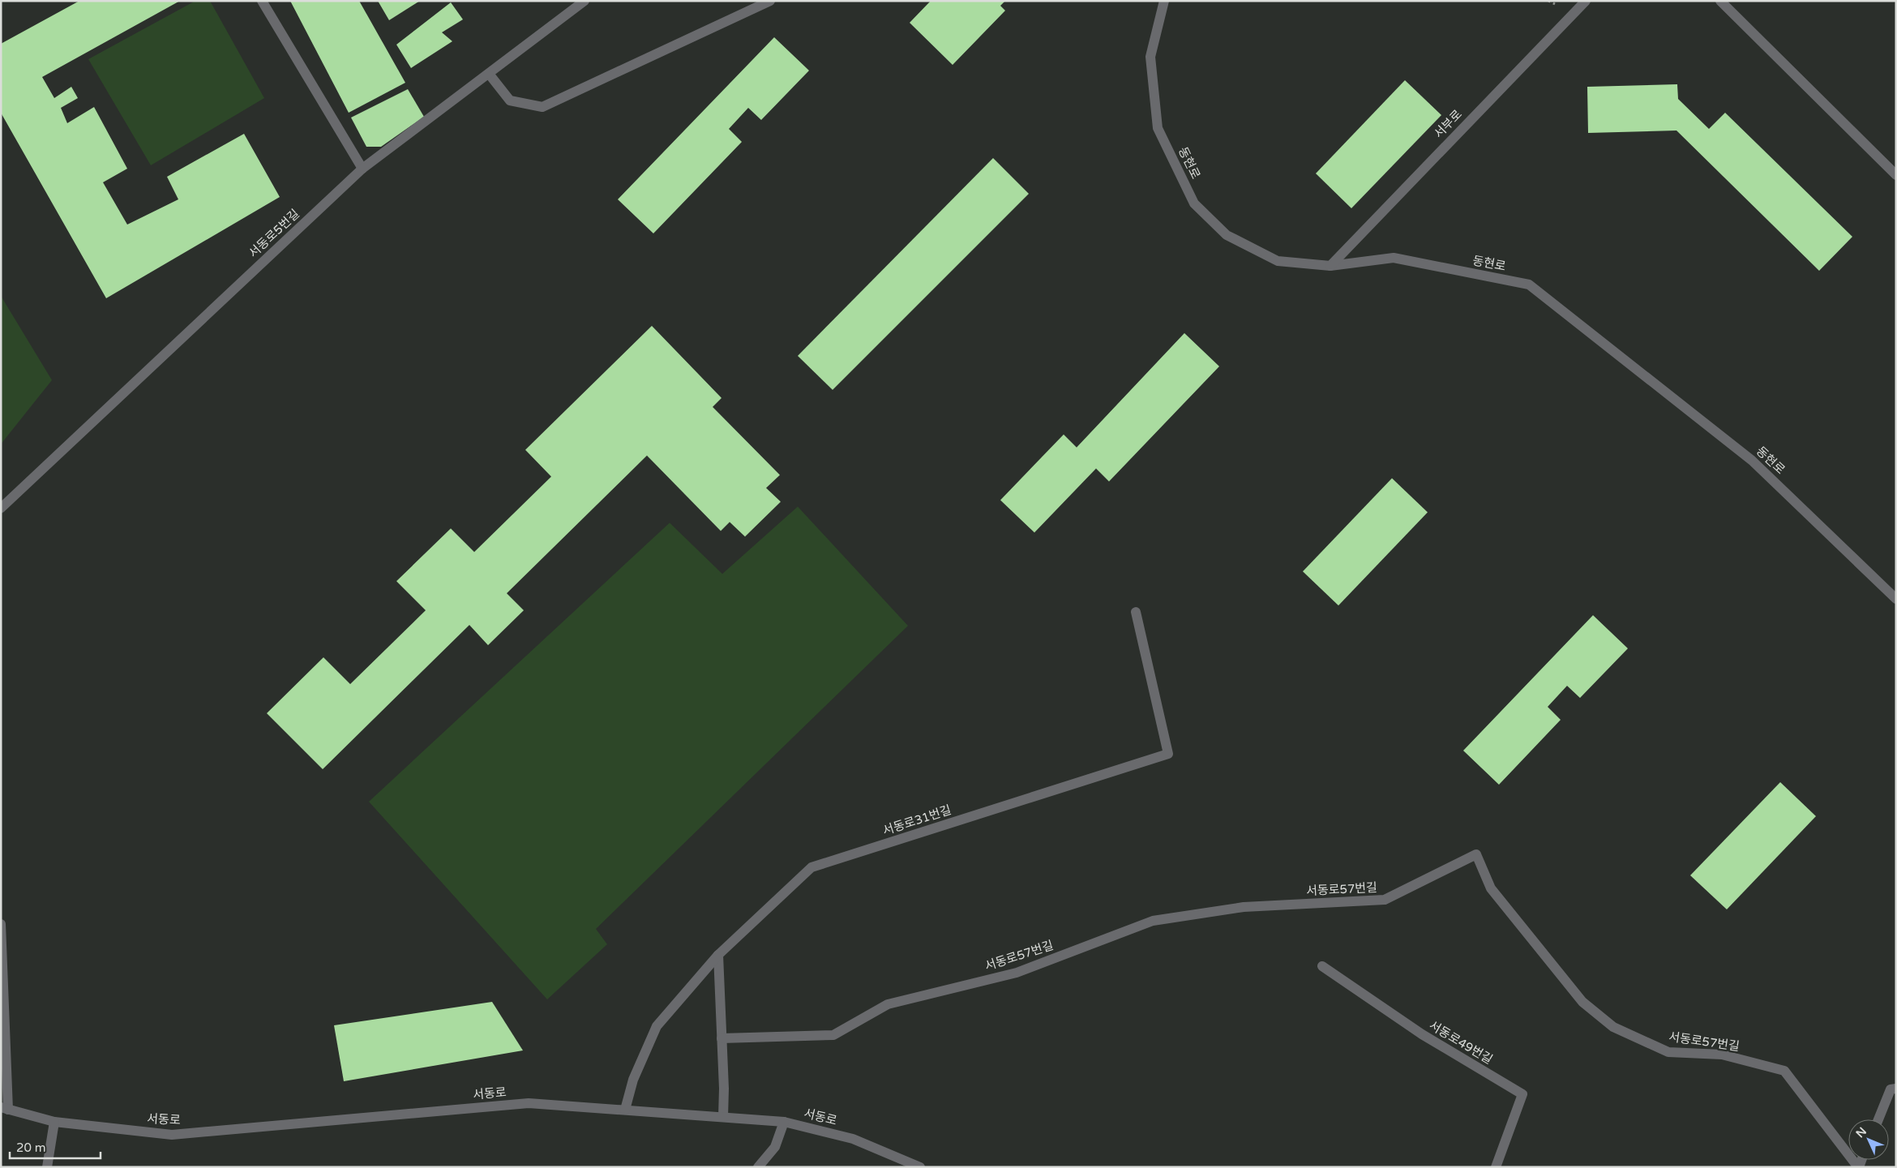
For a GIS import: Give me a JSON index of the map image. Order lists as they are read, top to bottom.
{
  "streets": {
    "street": [
      "서부로",
      "동현로",
      "서동로5번길",
      "서동로31번길",
      "서동로57번길",
      "서동로49번길",
      "서동로"
    ]
  },
  "crossings": [
    ["서부로", "동현로"]
  ],
  "scale_bar": "20 m",
  "north": "top left"
}
